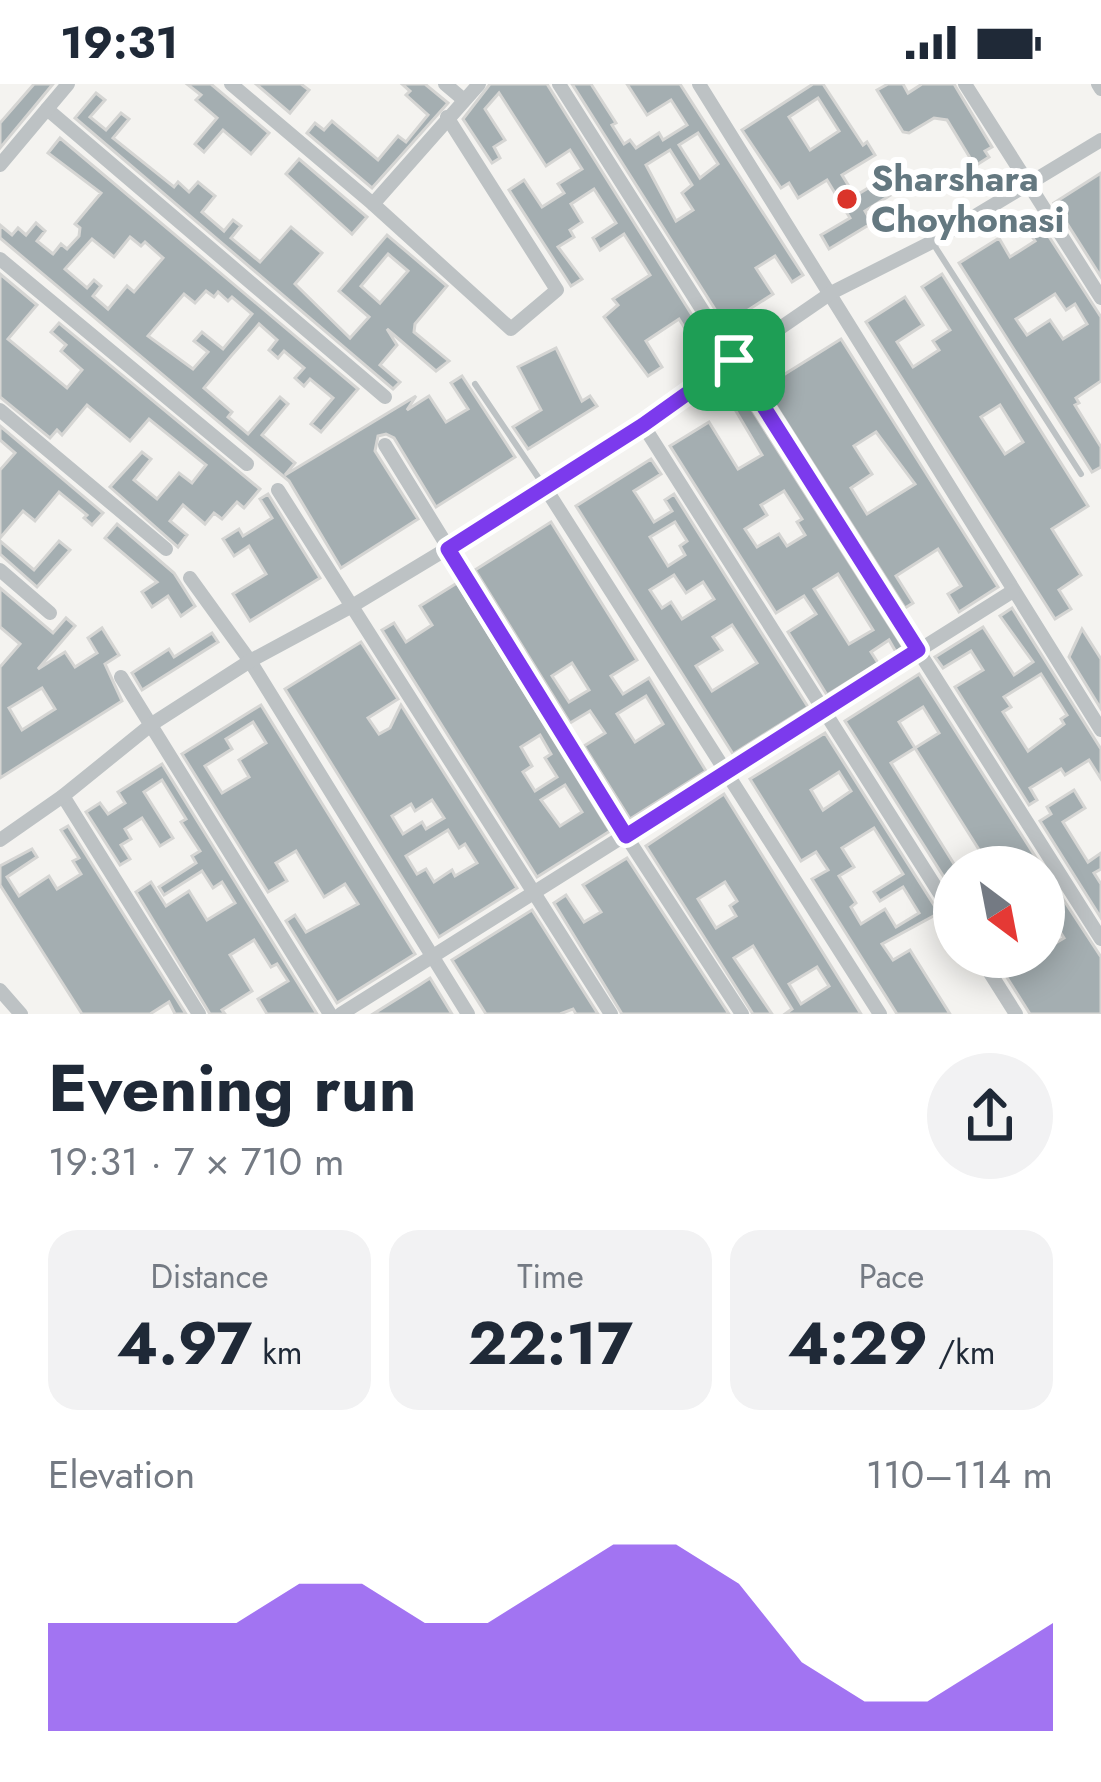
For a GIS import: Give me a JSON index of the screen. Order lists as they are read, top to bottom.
{
  "places": ["Sharshara Choyhonasi"],
  "north": "bottom right",
  "page": {
    "status": "19:31",
    "heading": ["Evening run", "19:31 · 7 × 710 m"],
    "stats": [
      ["Distance", "4.97 km"],
      ["Time", "22:17"],
      ["Pace", "4:29 /km"]
    ],
    "chart": ["Elevation", "110–114 m"]
  }
}
